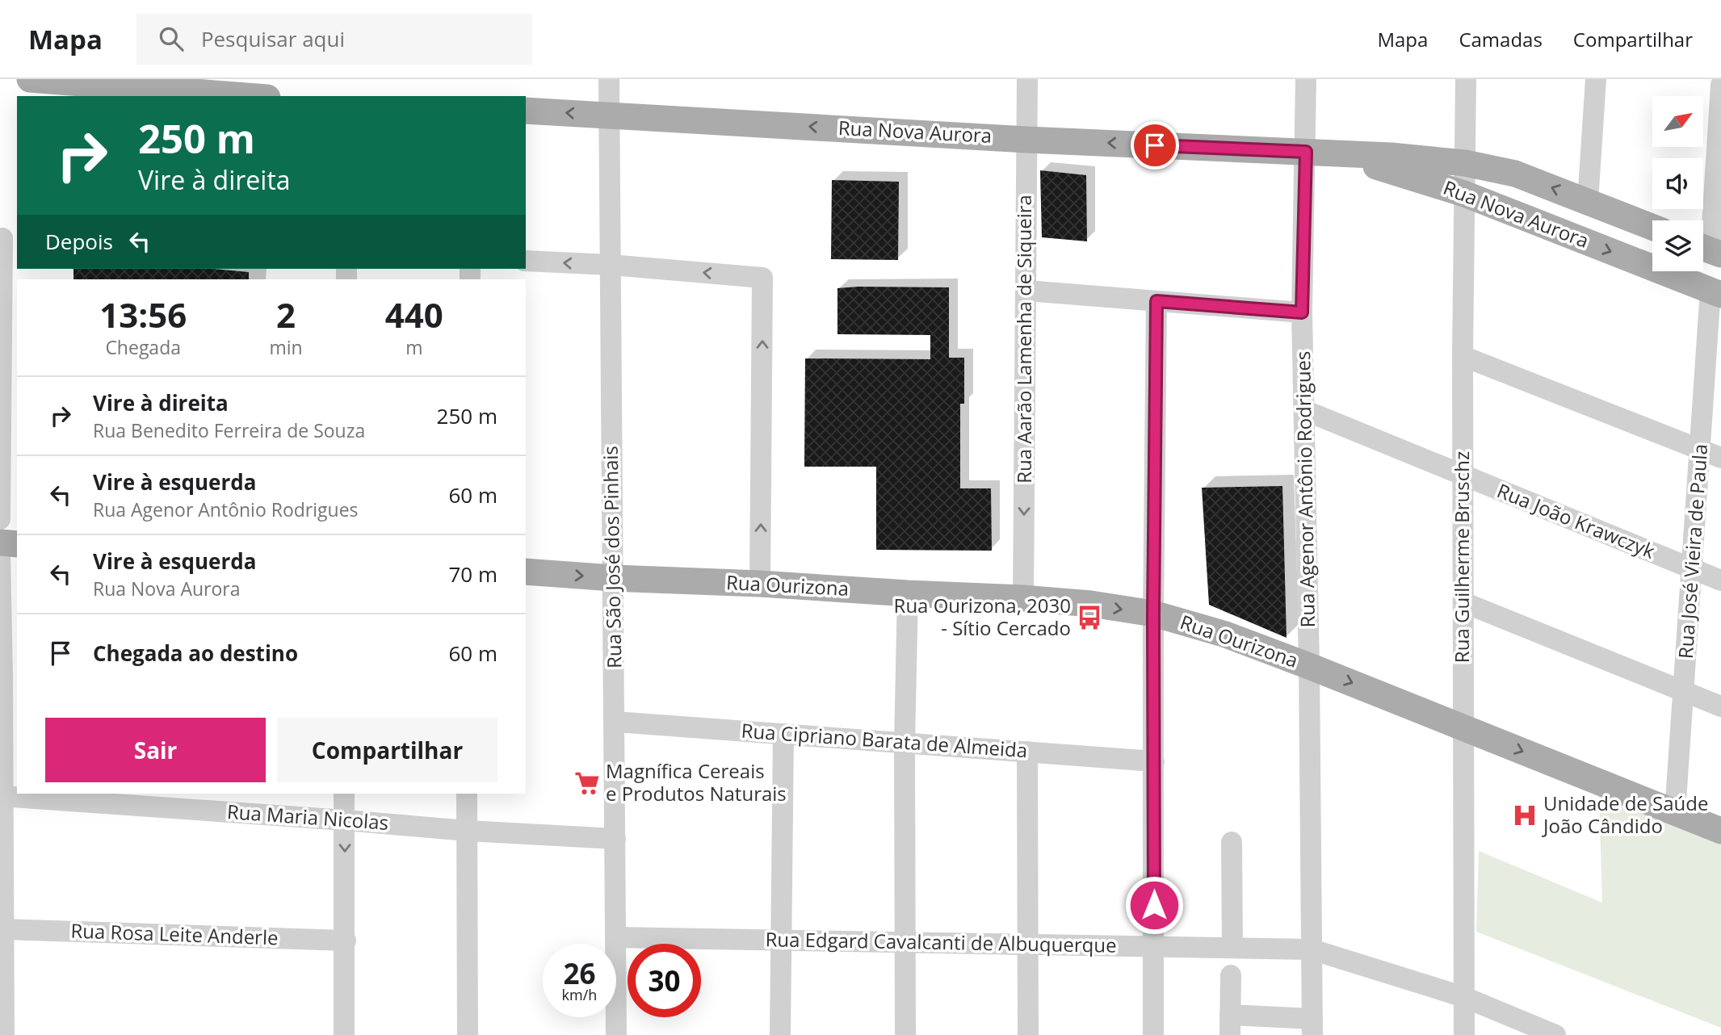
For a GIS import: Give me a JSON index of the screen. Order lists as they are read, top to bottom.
{
  "streets": {
    "main road": ["Rua Nova Aurora", "Rua Ourizona"],
    "street": [
      "Rua Aarão Lamenha de Siqueira",
      "Rua Agenor Antônio Rodrigues",
      "Rua João Krawczyk",
      "Rua José Vieira de Paula",
      "Rua São José dos Pinhais",
      "Rua Guilherme Bruschz",
      "Rua Cipriano Barata de Almeida",
      "Rua Maria Nicolas",
      "Rua Rosa Leite Anderle",
      "Rua Edgard Cavalcanti de Albuquerque"
    ]
  },
  "crossings": [
    ["Rua Nova Aurora", "Rua Aarão Lamenha de Siqueira"],
    ["Rua Nova Aurora", "Rua Agenor Antônio Rodrigues"],
    ["Rua Nova Aurora", "Rua José Vieira de Paula"],
    ["Rua Nova Aurora", "Rua São José dos Pinhais"],
    ["Rua Nova Aurora", "Rua Guilherme Bruschz"],
    ["Rua Aarão Lamenha de Siqueira", "Rua Ourizona"],
    ["Rua Agenor Antônio Rodrigues", "Rua João Krawczyk"],
    ["Rua Agenor Antônio Rodrigues", "Rua Ourizona"],
    ["Rua Agenor Antônio Rodrigues", "Rua Edgard Cavalcanti de Albuquerque"],
    ["Rua João Krawczyk", "Rua José Vieira de Paula"],
    ["Rua João Krawczyk", "Rua Guilherme Bruschz"],
    ["Rua José Vieira de Paula", "Rua Ourizona"],
    ["Rua São José dos Pinhais", "Rua Ourizona"],
    ["Rua São José dos Pinhais", "Rua Cipriano Barata de Almeida"],
    ["Rua São José dos Pinhais", "Rua Maria Nicolas"],
    ["Rua São José dos Pinhais", "Rua Edgard Cavalcanti de Albuquerque"],
    ["Rua Guilherme Bruschz", "Rua Ourizona"],
    ["Rua Guilherme Bruschz", "Rua Edgard Cavalcanti de Albuquerque"]
  ],
  "one_way": ["Rua Ourizona"],
  "places": {
    "bus stop": ["Rua Ourizona, 2030 - Sítio Cercado"],
    "supermarket": ["Magnífica Cereais e Produtos Naturais"],
    "hospital": ["Unidade de Saúde João Cândido"]
  },
  "north": "top right",
  "page": {
    "header": "Mapa",
    "search": "Pesquisar aqui",
    "nav": ["Mapa", "Camadas", "Compartilhar"],
    "turn": ["250 m", "Vire à direita"],
    "then": "Depois",
    "eta": [
      "13:56",
      "Chegada",
      "2",
      "min",
      "440",
      "m"
    ],
    "list": [
      {
        "name": "Vire à direita",
        "note": "Rua Benedito Ferreira de Souza",
        "value": "250 m"
      },
      {
        "name": "Vire à esquerda",
        "note": "Rua Agenor Antônio Rodrigues",
        "value": "60 m"
      },
      {
        "name": "Vire à esquerda",
        "note": "Rua Nova Aurora",
        "value": "70 m"
      },
      {
        "name": "Chegada ao destino",
        "value": "60 m"
      }
    ],
    "buttons": ["Sair", "Compartilhar"],
    "speed": "26 km/h",
    "limit": "30"
  }
}
